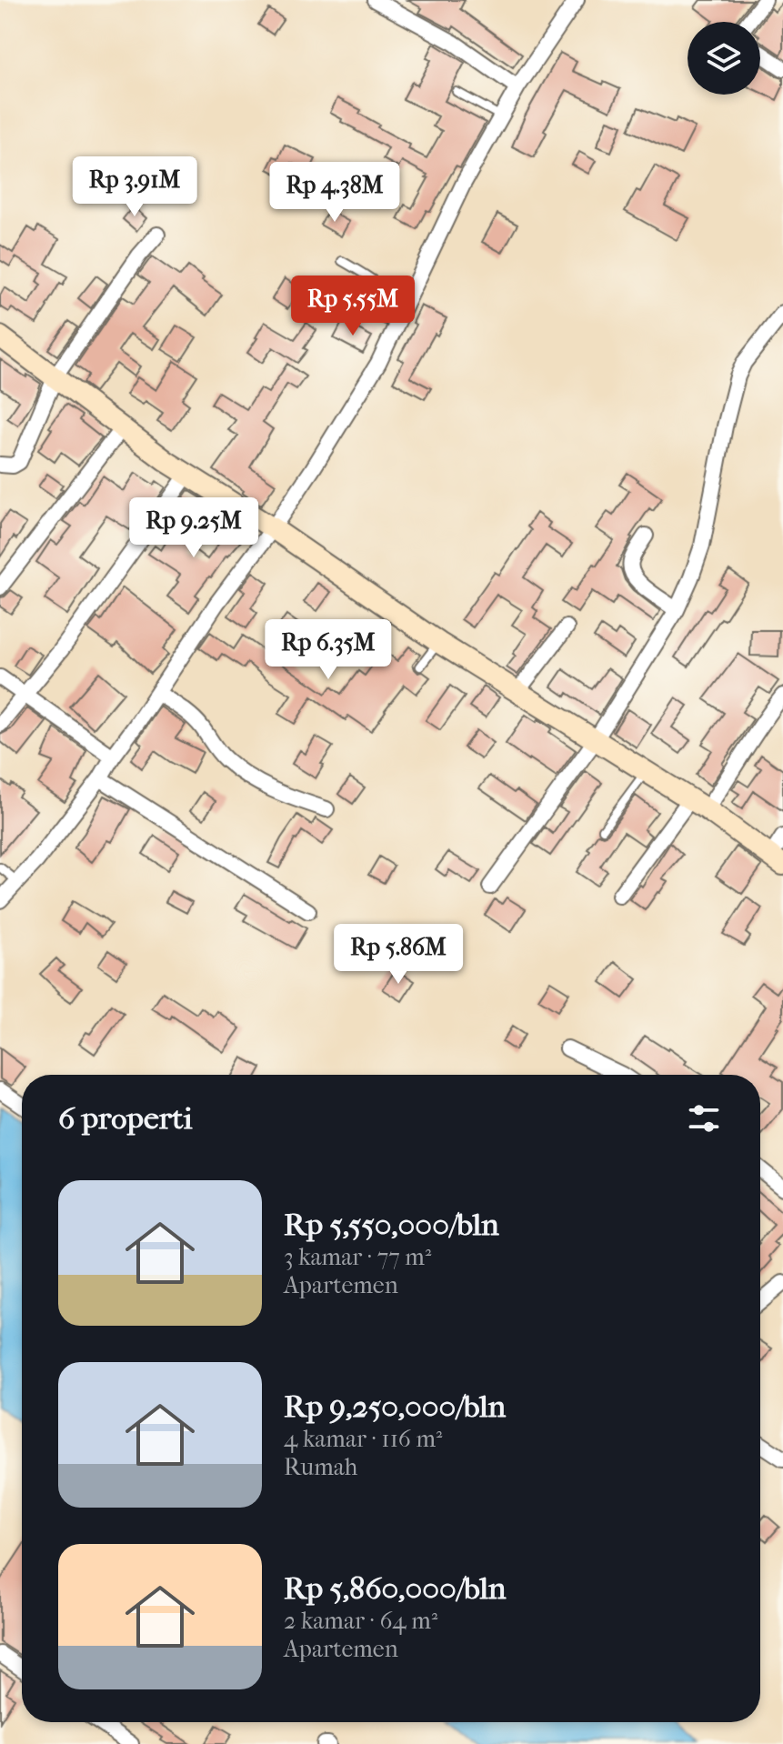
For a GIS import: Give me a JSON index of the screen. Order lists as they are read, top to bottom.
{
  "page": {
    "price": [
      "Rp 3.91M",
      "Rp 4.38M",
      "Rp 5.55M",
      "Rp 9.25M",
      "Rp 6.35M",
      "Rp 5.86M"
    ],
    "heading": "6 properti",
    "list": [
      {
        "name": "Rp 5,550,000/bln",
        "note": "3 kamar · 77 m² · Apartemen"
      },
      {
        "name": "Rp 9,250,000/bln",
        "note": "4 kamar · 116 m² · Rumah"
      },
      {
        "name": "Rp 5,860,000/bln",
        "note": "2 kamar · 64 m² · Apartemen"
      }
    ]
  }
}
